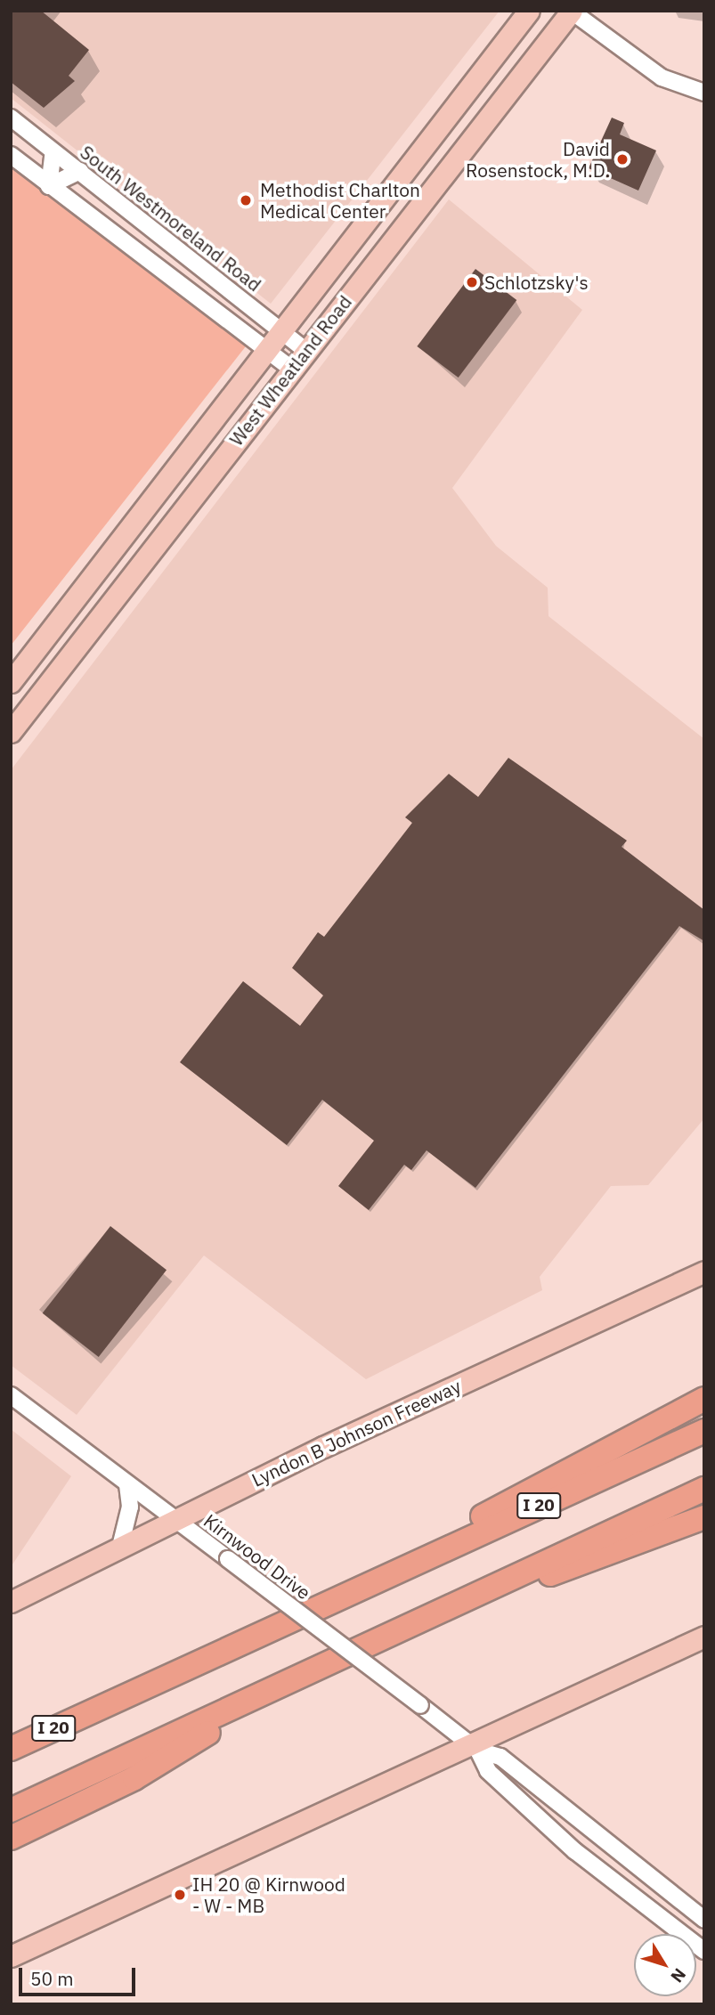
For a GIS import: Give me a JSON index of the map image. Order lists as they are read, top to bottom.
{
  "streets": {
    "highway": ["I 20"],
    "main road": ["West Wheatland Road", "Lyndon B Johnson Freeway"],
    "street": ["South Westmoreland Road", "Kirnwood Drive"]
  },
  "crossings": [
    ["South Westmoreland Road", "West Wheatland Road"],
    ["Lyndon B Johnson Freeway", "Kirnwood Drive"]
  ],
  "places": [
    "David Rosenstock, M.D.",
    "Methodist Charlton Medical Center",
    "Schlotzsky's",
    "IH 20 @ Kirnwood - W - MB"
  ],
  "scale_bar": "50 m",
  "north": "bottom right"
}
